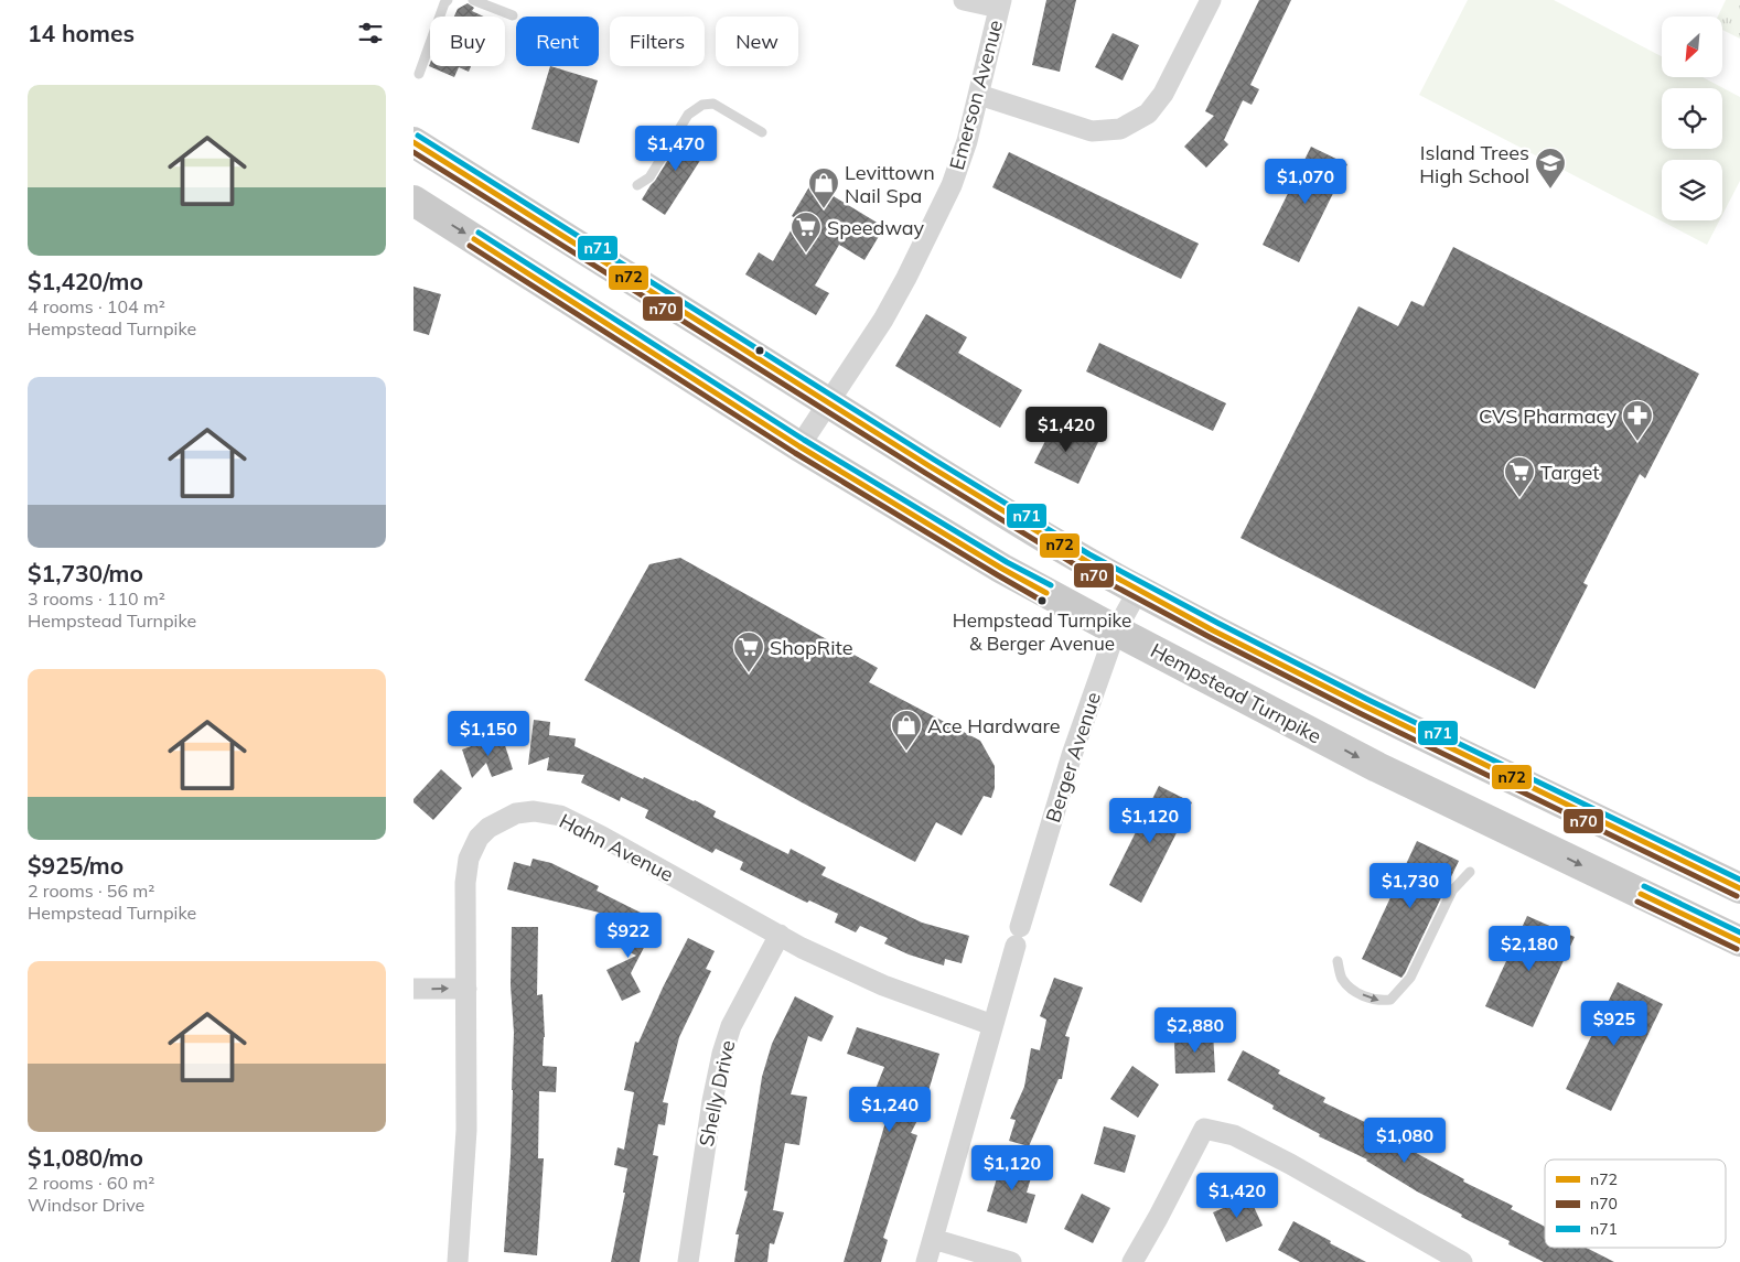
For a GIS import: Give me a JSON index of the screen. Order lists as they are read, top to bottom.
{
  "streets": {
    "main road": ["Hempstead Turnpike"],
    "street": [
      "Emerson Avenue",
      "Berger Avenue",
      "Hahn Avenue",
      "Shelly Drive"
    ]
  },
  "crossings": [
    ["Emerson Avenue", "Hempstead Turnpike"],
    ["Hempstead Turnpike", "Berger Avenue"],
    ["Berger Avenue", "Hahn Avenue"],
    ["Hahn Avenue", "Shelly Drive"]
  ],
  "places": {
    "school or university": ["Island Trees High School"],
    "shop": ["Levittown Nail Spa", "Ace Hardware"],
    "supermarket": ["Speedway", "Target", "ShopRite"],
    "pharmacy": ["CVS Pharmacy"],
    "other": ["Hempstead Turnpike & Berger Avenue"]
  },
  "lines": ["transit line n71", "transit line n72", "transit line n70"],
  "legend": ["n72", "n70", "n71"],
  "north": "bottom left",
  "page": {
    "heading": "14 homes",
    "chip": [
      "Buy",
      "Rent",
      "Filters",
      "New"
    ],
    "list": [
      {
        "name": "$1,420/mo",
        "note": "4 rooms · 104 m² · Hempstead Turnpike"
      },
      {
        "name": "$1,730/mo",
        "note": "3 rooms · 110 m² · Hempstead Turnpike"
      },
      {
        "name": "$925/mo",
        "note": "2 rooms · 56 m² · Hempstead Turnpike"
      },
      {
        "name": "$1,080/mo",
        "note": "2 rooms · 60 m² · Windsor Drive"
      }
    ],
    "price": [
      "$1,470",
      "$1,070",
      "$1,420",
      "$1,150",
      "$1,120",
      "$1,730",
      "$922",
      "$2,180",
      "$925",
      "$2,880",
      "$1,240",
      "$1,080",
      "$1,120",
      "$1,420"
    ]
  }
}
